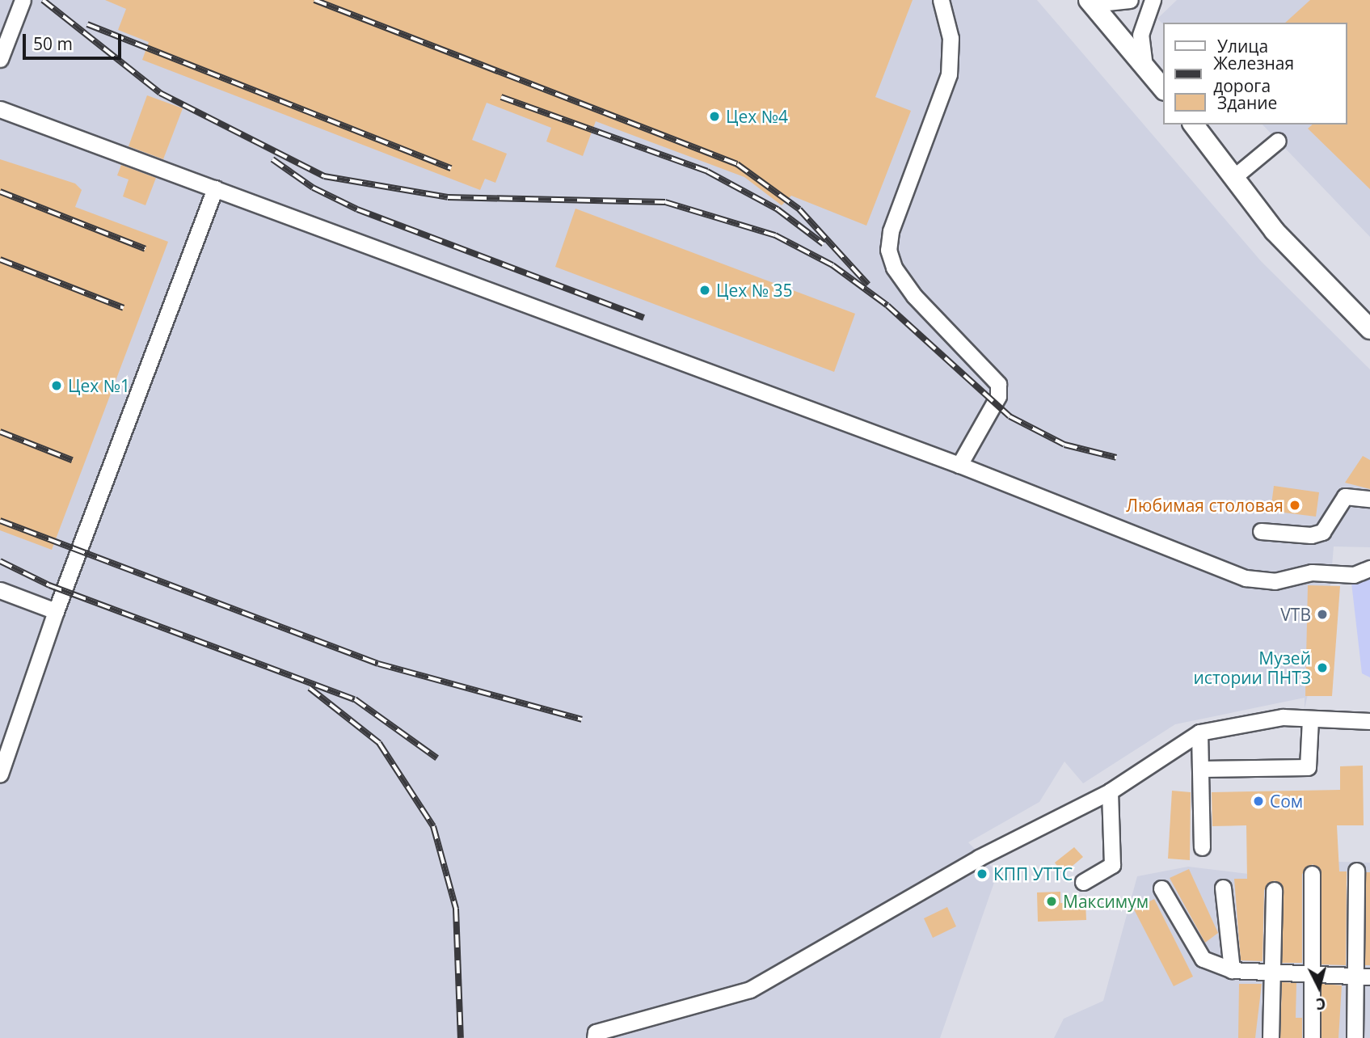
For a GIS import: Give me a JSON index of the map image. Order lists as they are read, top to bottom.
{
  "places": [
    "Цех №4",
    "Цех № 35",
    "Цех №1",
    "Любимая столовая",
    "VTB",
    "Музей истории ПНТЗ",
    "Сом",
    "КПП УТТС",
    "Максимум"
  ],
  "legend": ["Улица", "Железная дорога", "Здание"],
  "scale_bar": "50 m",
  "north": "bottom"
}
